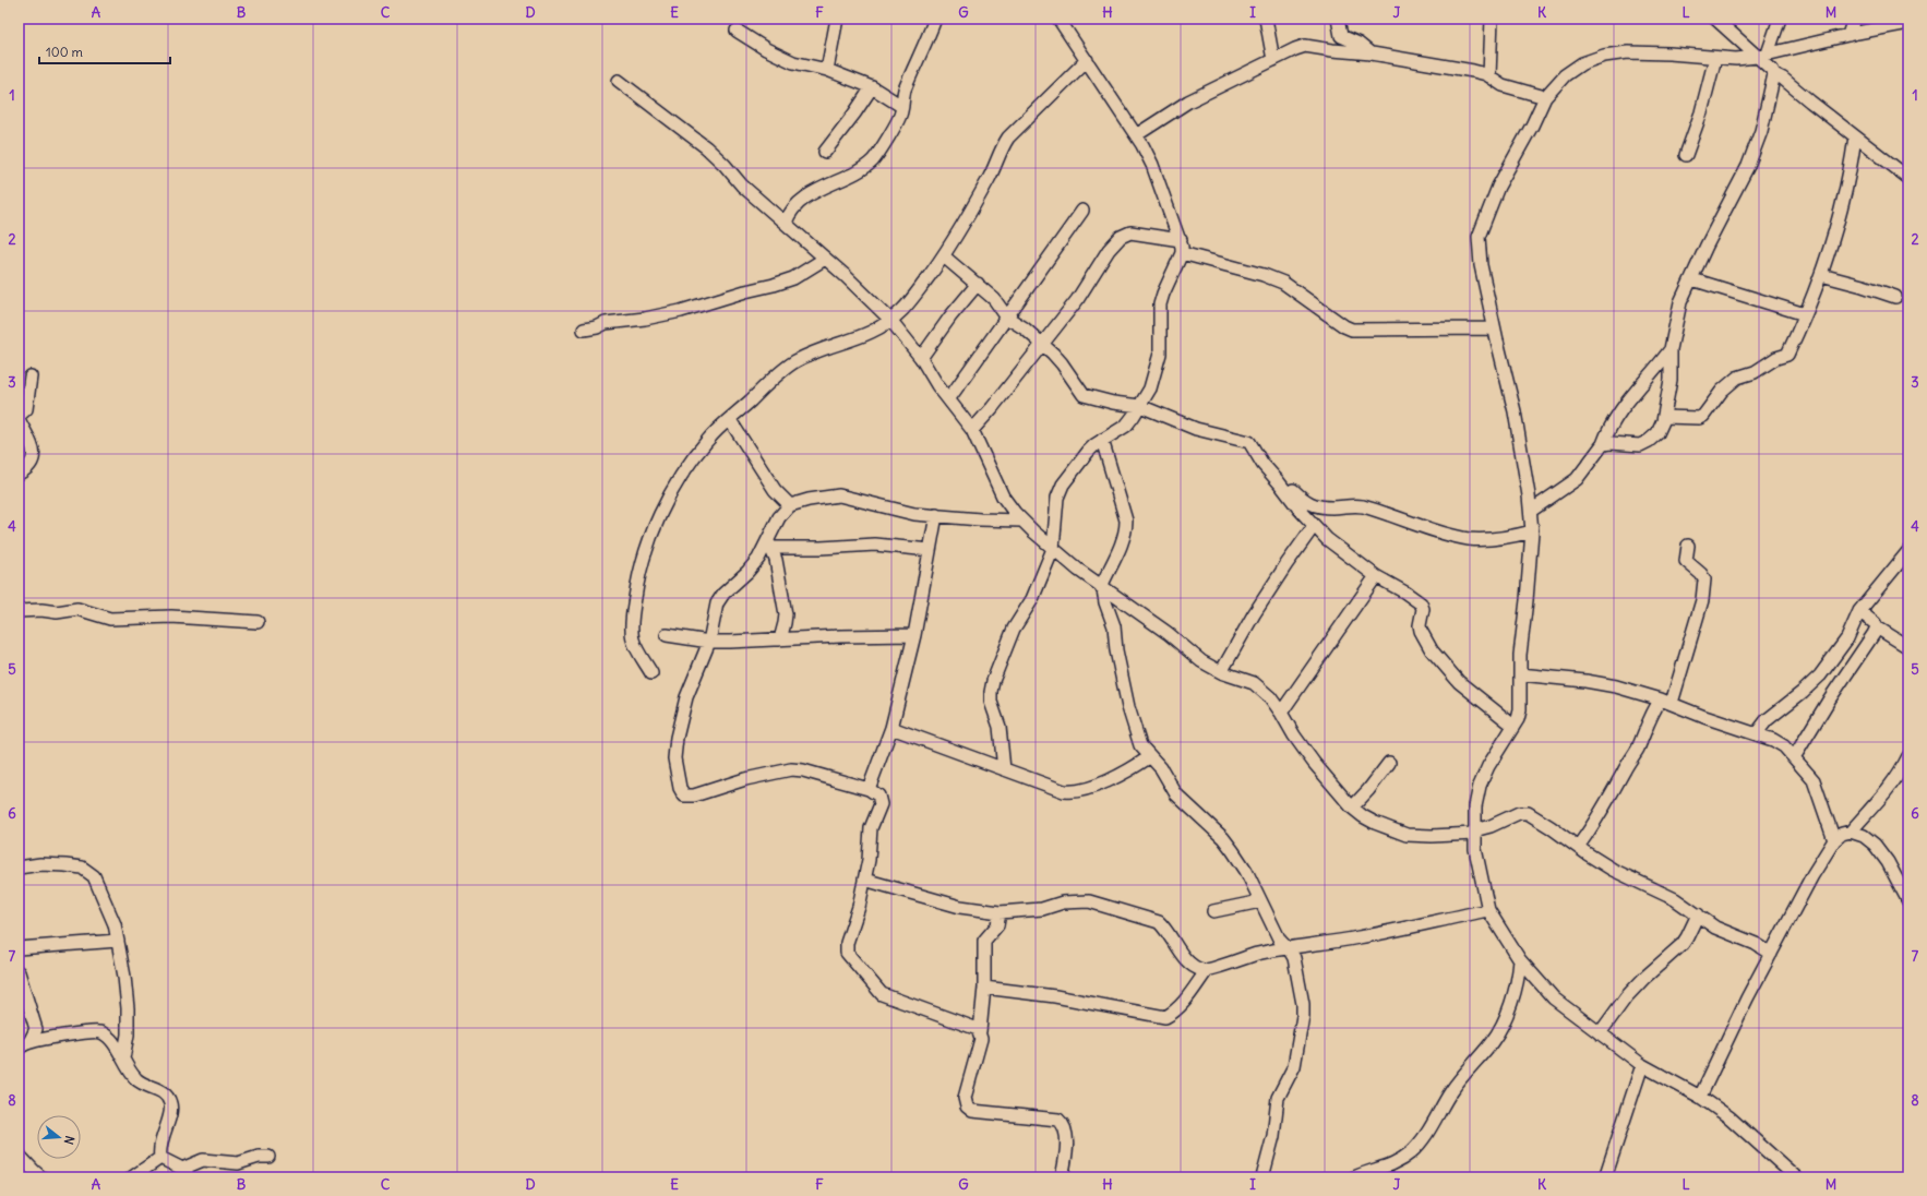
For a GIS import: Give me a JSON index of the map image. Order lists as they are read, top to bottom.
{
  "scale_bar": "100 m",
  "north": "right",
  "grid": {
    "columns": [
      "A",
      "B",
      "C",
      "D",
      "E",
      "F",
      "G",
      "H",
      "I",
      "J",
      "K",
      "L",
      "M"
    ],
    "rows": [
      "1",
      "2",
      "3",
      "4",
      "5",
      "6",
      "7",
      "8"
    ]
  }
}
